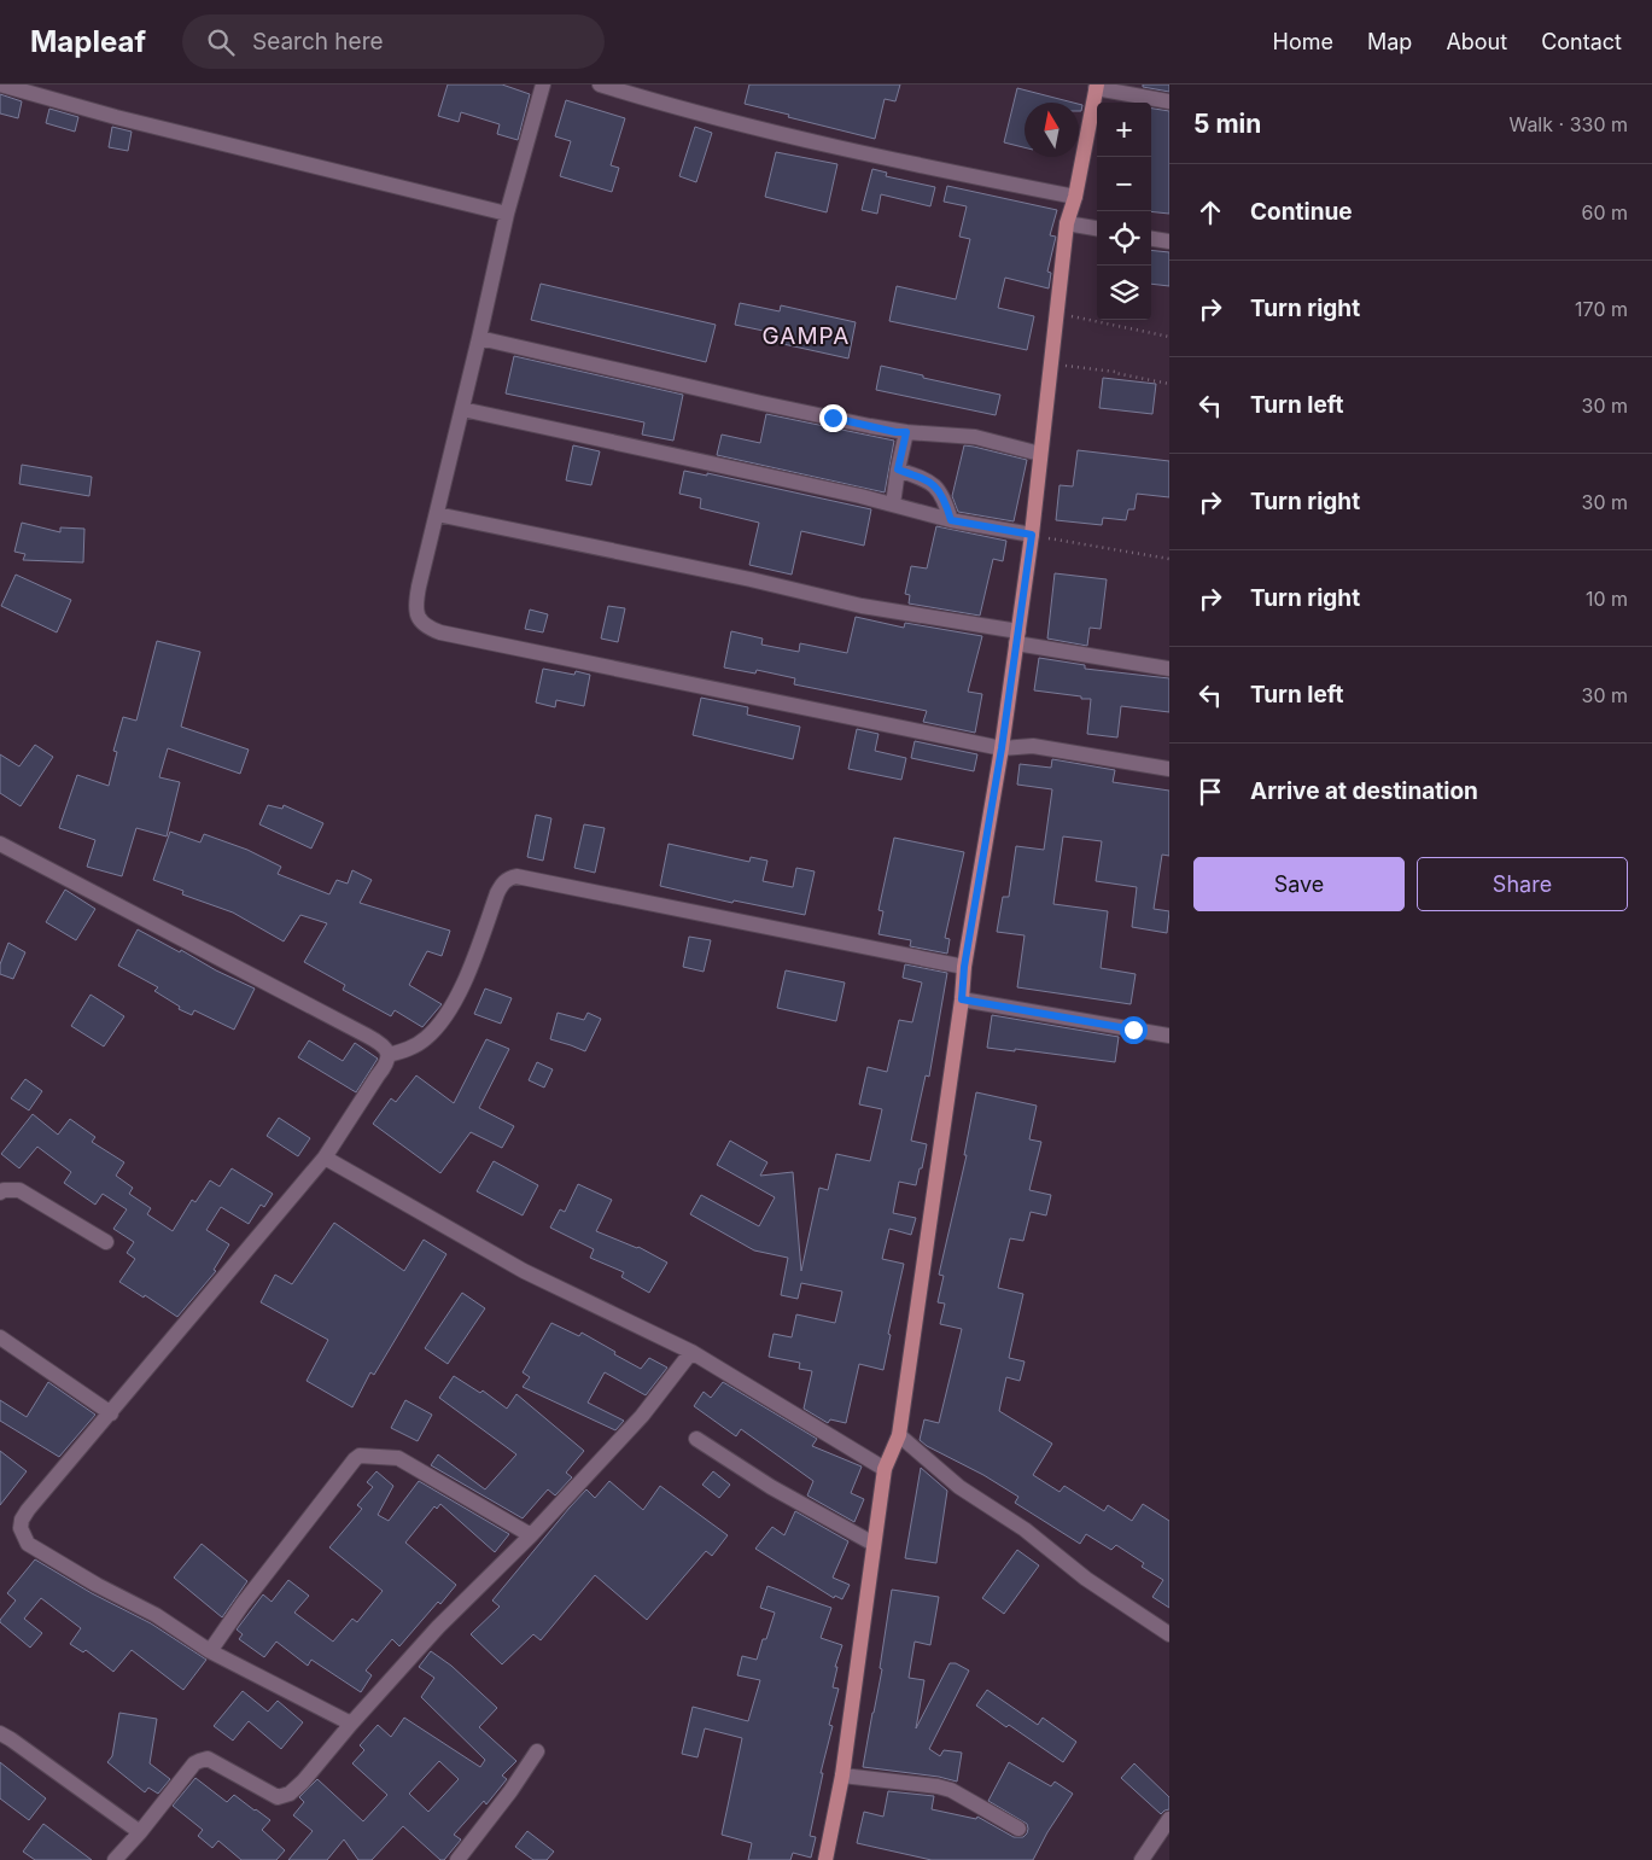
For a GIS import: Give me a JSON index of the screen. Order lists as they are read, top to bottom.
{
  "districts": ["GAMPA"],
  "north": "top",
  "page": {
    "header": "Mapleaf",
    "search": "Search here",
    "nav": [
      "Home",
      "Map",
      "About",
      "Contact"
    ],
    "heading": ["5 min", "Walk · 330 m"],
    "map_buttons": ["+", "−"],
    "list": [
      ["Continue", "60 m"],
      ["Turn right", "170 m"],
      ["Turn left", "30 m"],
      ["Turn right", "30 m"],
      ["Turn right", "10 m"],
      ["Turn left", "30 m"],
      "Arrive at destination"
    ],
    "buttons": ["Save", "Share"]
  }
}
